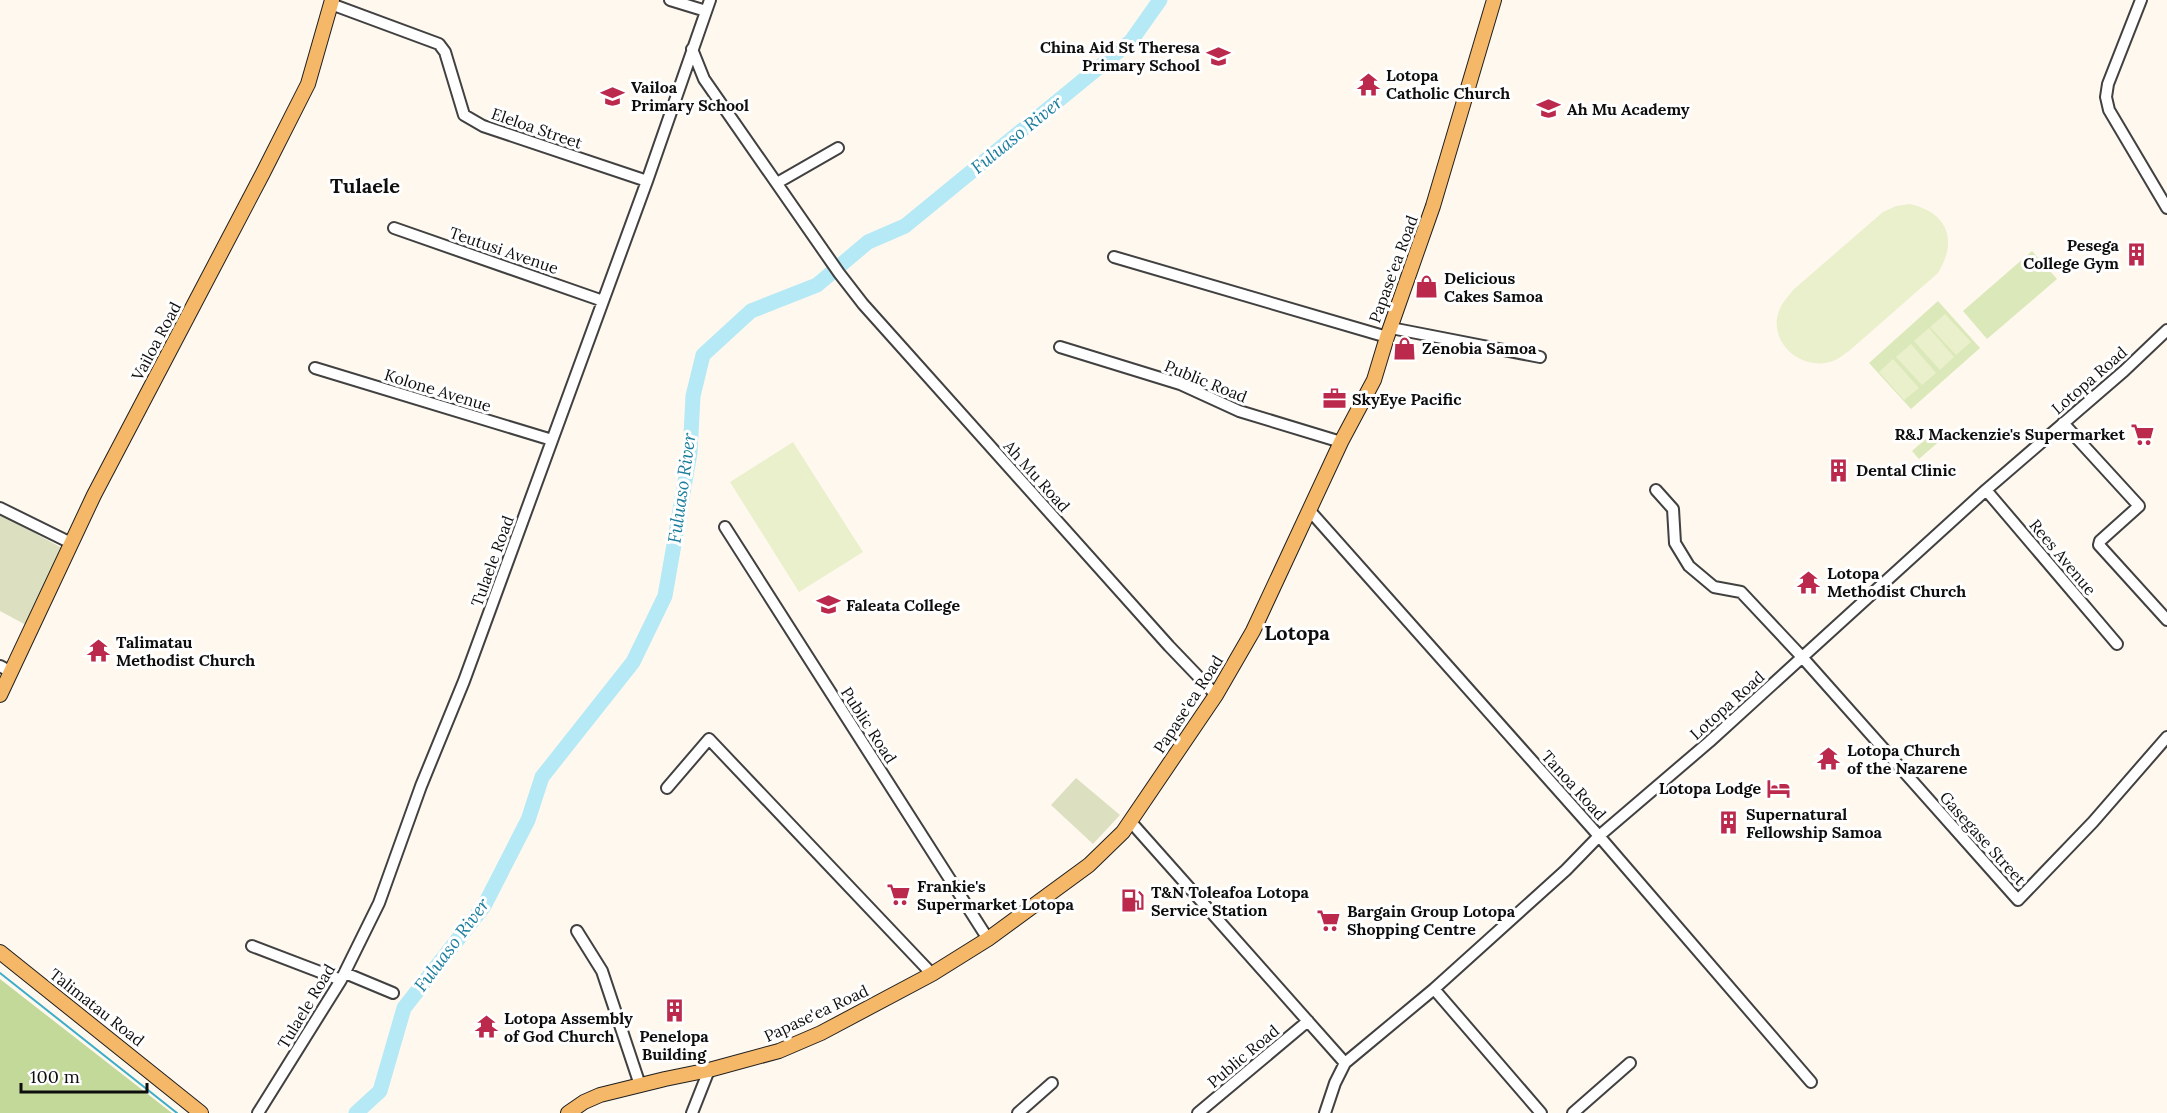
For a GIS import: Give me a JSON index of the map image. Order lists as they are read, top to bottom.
{
  "streets": {
    "main road": ["Papase'ea Road", "Vailoa Road", "Talimatau Road"],
    "street": [
      "Eleloa Street",
      "Teutusi Avenue",
      "Lotopa Road",
      "Public Road",
      "Kolone Avenue",
      "Ah Mu Road",
      "Rees Avenue",
      "Tulaele Road",
      "Tanoa Road",
      "Gasegase Street"
    ]
  },
  "crossings": [
    ["Eleloa Street", "Vailoa Road"],
    ["Eleloa Street", "Tulaele Road"],
    ["Teutusi Avenue", "Tulaele Road"],
    ["Papase'ea Road", "Public Road"],
    ["Papase'ea Road", "Ah Mu Road"],
    ["Papase'ea Road", "Tanoa Road"],
    ["Lotopa Road", "Rees Avenue"],
    ["Lotopa Road", "Tanoa Road"],
    ["Lotopa Road", "Gasegase Street"],
    ["Kolone Avenue", "Tulaele Road"]
  ],
  "districts": ["Tulaele", "Lotopa"],
  "water": ["Fuluaso River"],
  "places": {
    "school or university": [
      "China Aid St Theresa Primary School",
      "Vailoa Primary School",
      "Ah Mu Academy",
      "Faleata College"
    ],
    "temple": [
      "Lotopa Catholic Church",
      "Lotopa Methodist Church",
      "Talimatau Methodist Church",
      "Lotopa Church of the Nazarene",
      "Lotopa Assembly of God Church"
    ],
    "building": [
      "Pesega College Gym",
      "Dental Clinic",
      "Supernatural Fellowship Samoa",
      "Penelopa Building"
    ],
    "shop": ["Delicious Cakes Samoa", "Zenobia Samoa"],
    "office": ["SkyEye Pacific"],
    "supermarket": ["R&J Mackenzie's Supermarket", "Frankie's Supermarket Lotopa", "Bargain Group Lotopa Shopping Centre"],
    "hotel": ["Lotopa Lodge"],
    "fuel station": ["T&N Toleafoa Lotopa Service Station"]
  },
  "scale_bar": "100 m"
}
